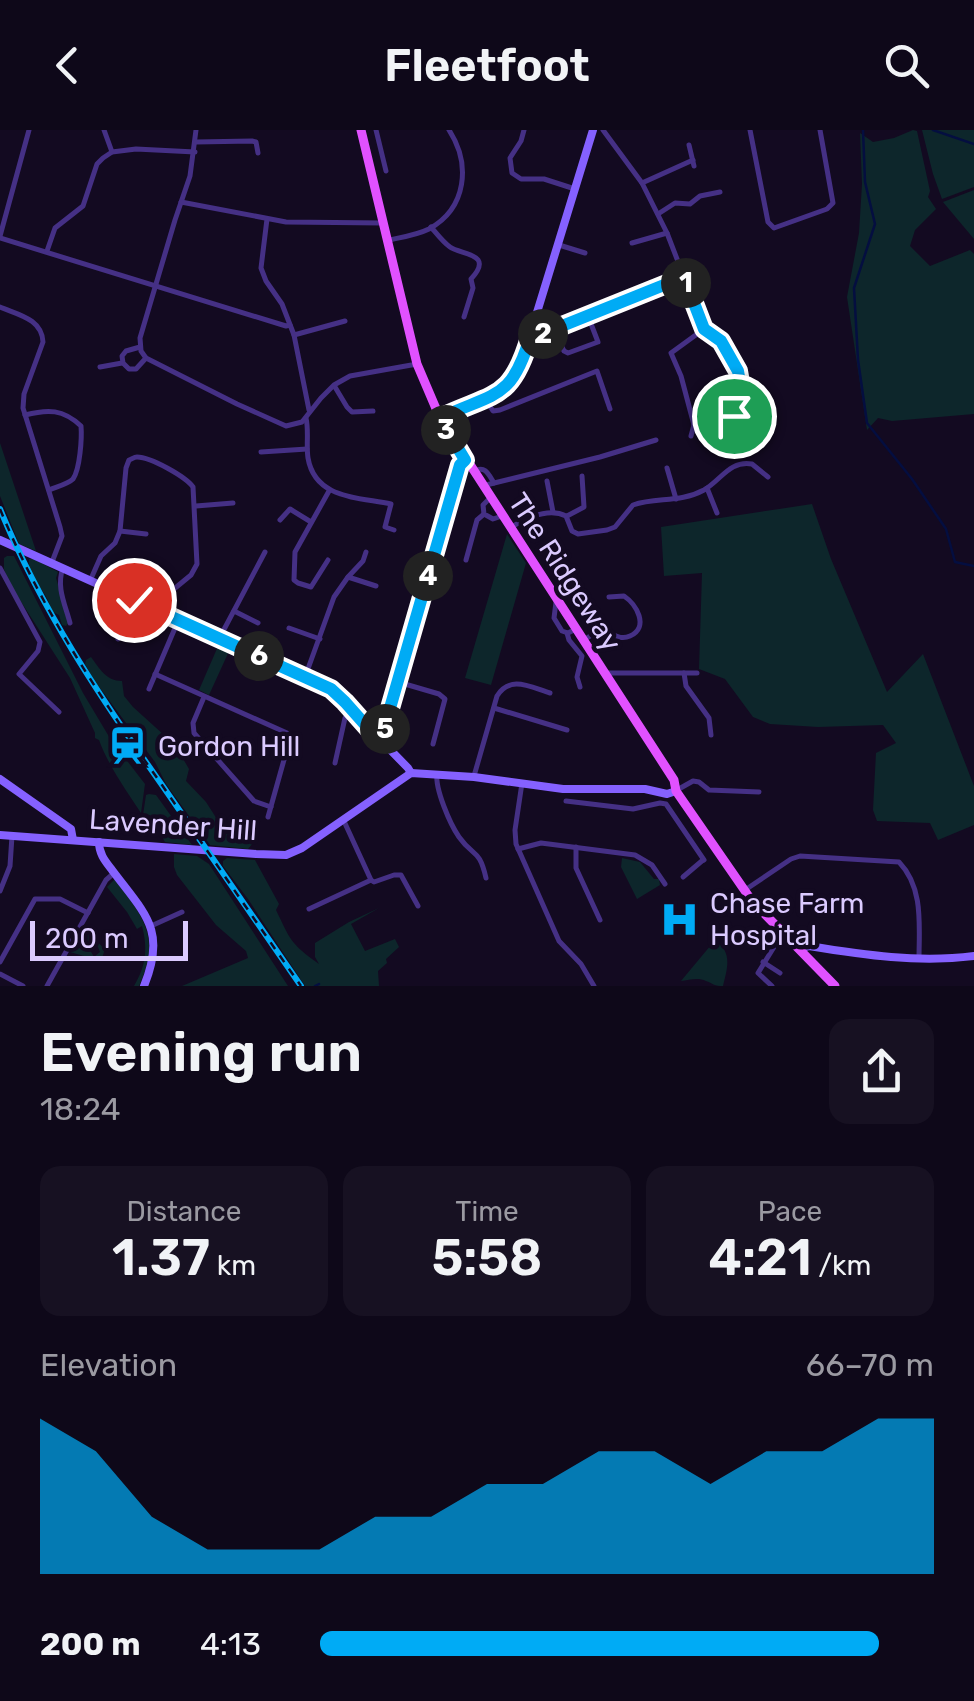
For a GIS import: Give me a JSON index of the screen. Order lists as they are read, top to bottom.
{
  "streets": {
    "main road": ["The Ridgeway"],
    "street": ["Lavender Hill"]
  },
  "places": {
    "station": ["Gordon Hill"],
    "hospital": ["Chase Farm Hospital"]
  },
  "scale_bar": "200 m",
  "page": {
    "header": "Fleetfoot",
    "pins": [
      "1",
      "2",
      "3",
      "4",
      "6",
      "5"
    ],
    "scale": "200 m",
    "heading": ["Evening run", "18:24"],
    "stats": [
      ["Distance", "1.37 km"],
      ["Time", "5:58"],
      ["Pace", "4:21 /km"]
    ],
    "chart": ["Elevation", "66–70 m"],
    "list": [
      {
        "name": "200 m",
        "note": "4:13"
      }
    ]
  }
}
